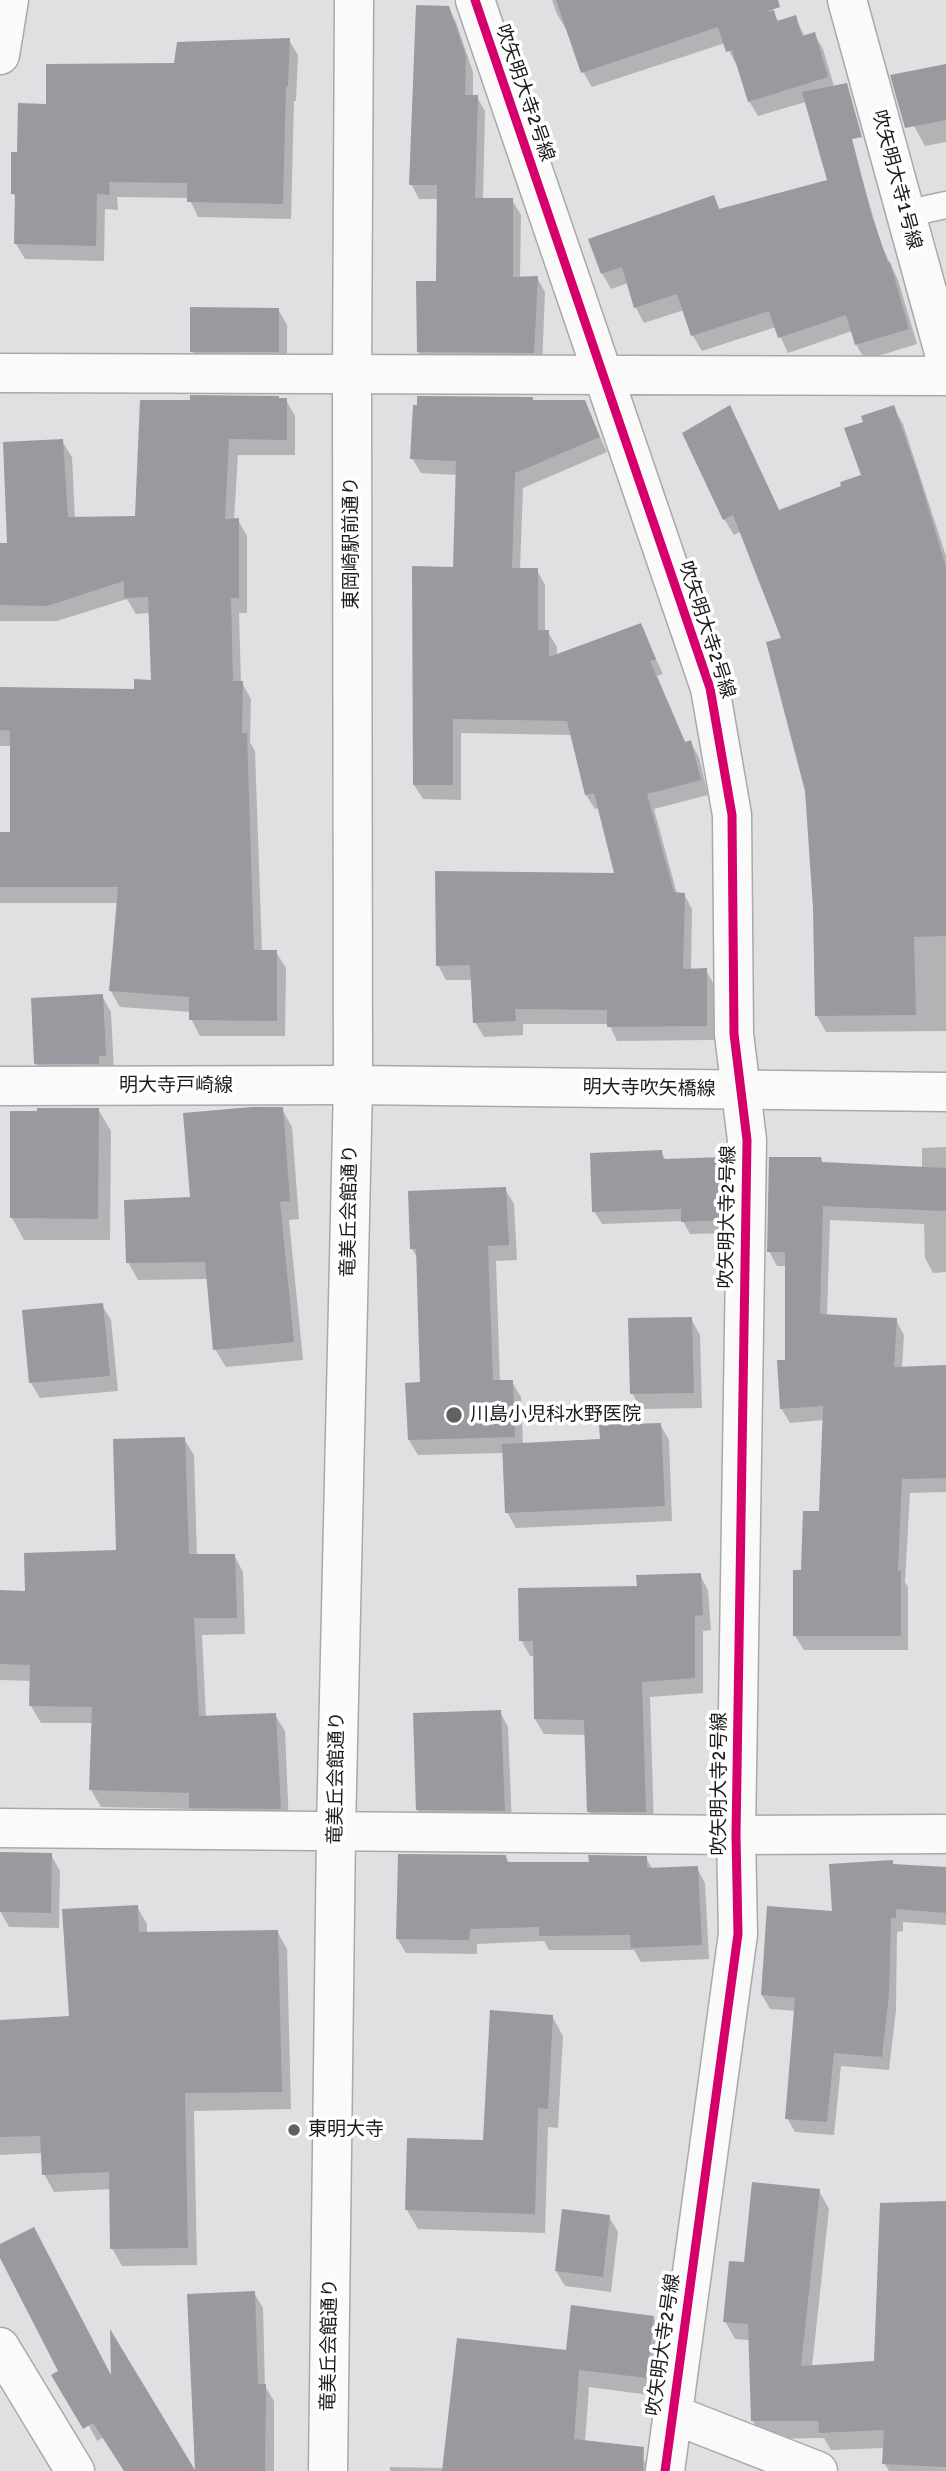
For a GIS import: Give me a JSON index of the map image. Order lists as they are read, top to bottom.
{
  "streets": {
    "street": [
      "吹矢明大寺2号線",
      "吹矢明大寺1号線",
      "東岡崎駅前通り",
      "明大寺戸崎線",
      "明大寺吹矢橋線",
      "竜美丘会館通り"
    ]
  },
  "crossings": [
    ["吹矢明大寺2号線", "明大寺吹矢橋線"],
    ["東岡崎駅前通り", "明大寺戸崎線"],
    ["東岡崎駅前通り", "明大寺吹矢橋線"],
    ["東岡崎駅前通り", "竜美丘会館通り"],
    ["明大寺戸崎線", "明大寺吹矢橋線"],
    ["明大寺戸崎線", "竜美丘会館通り"],
    ["明大寺吹矢橋線", "竜美丘会館通り"]
  ],
  "places": ["川島小児科水野医院", "東明大寺"]
}
